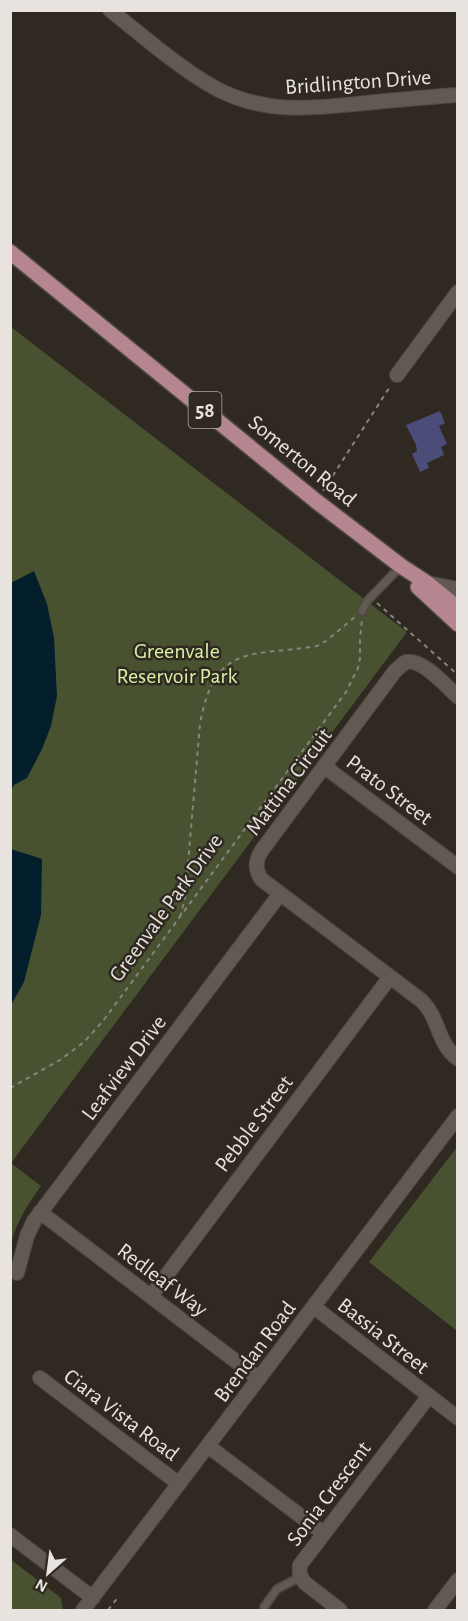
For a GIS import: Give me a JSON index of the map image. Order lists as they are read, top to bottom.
{
  "streets": {
    "main road": ["58", "Somerton Road"],
    "street": [
      "Bridlington Drive",
      "Mattina Circuit",
      "Prato Street",
      "Leafview Drive",
      "Pebble Street",
      "Redleaf Way",
      "Bassia Street",
      "Brendan Road",
      "Ciara Vista Road",
      "Sonia Crescent"
    ],
    "path": ["Greenvale Park Drive"]
  },
  "crossings": [
    ["Mattina Circuit", "Prato Street"],
    ["Mattina Circuit", "Leafview Drive"],
    ["Mattina Circuit", "Pebble Street"],
    ["Leafview Drive", "Redleaf Way"],
    ["Pebble Street", "Redleaf Way"],
    ["Redleaf Way", "Brendan Road"],
    ["Bassia Street", "Brendan Road"],
    ["Bassia Street", "Sonia Crescent"],
    ["Brendan Road", "Ciara Vista Road"]
  ],
  "parks": ["Greenvale Reservoir Park"],
  "north": "bottom left"
}
